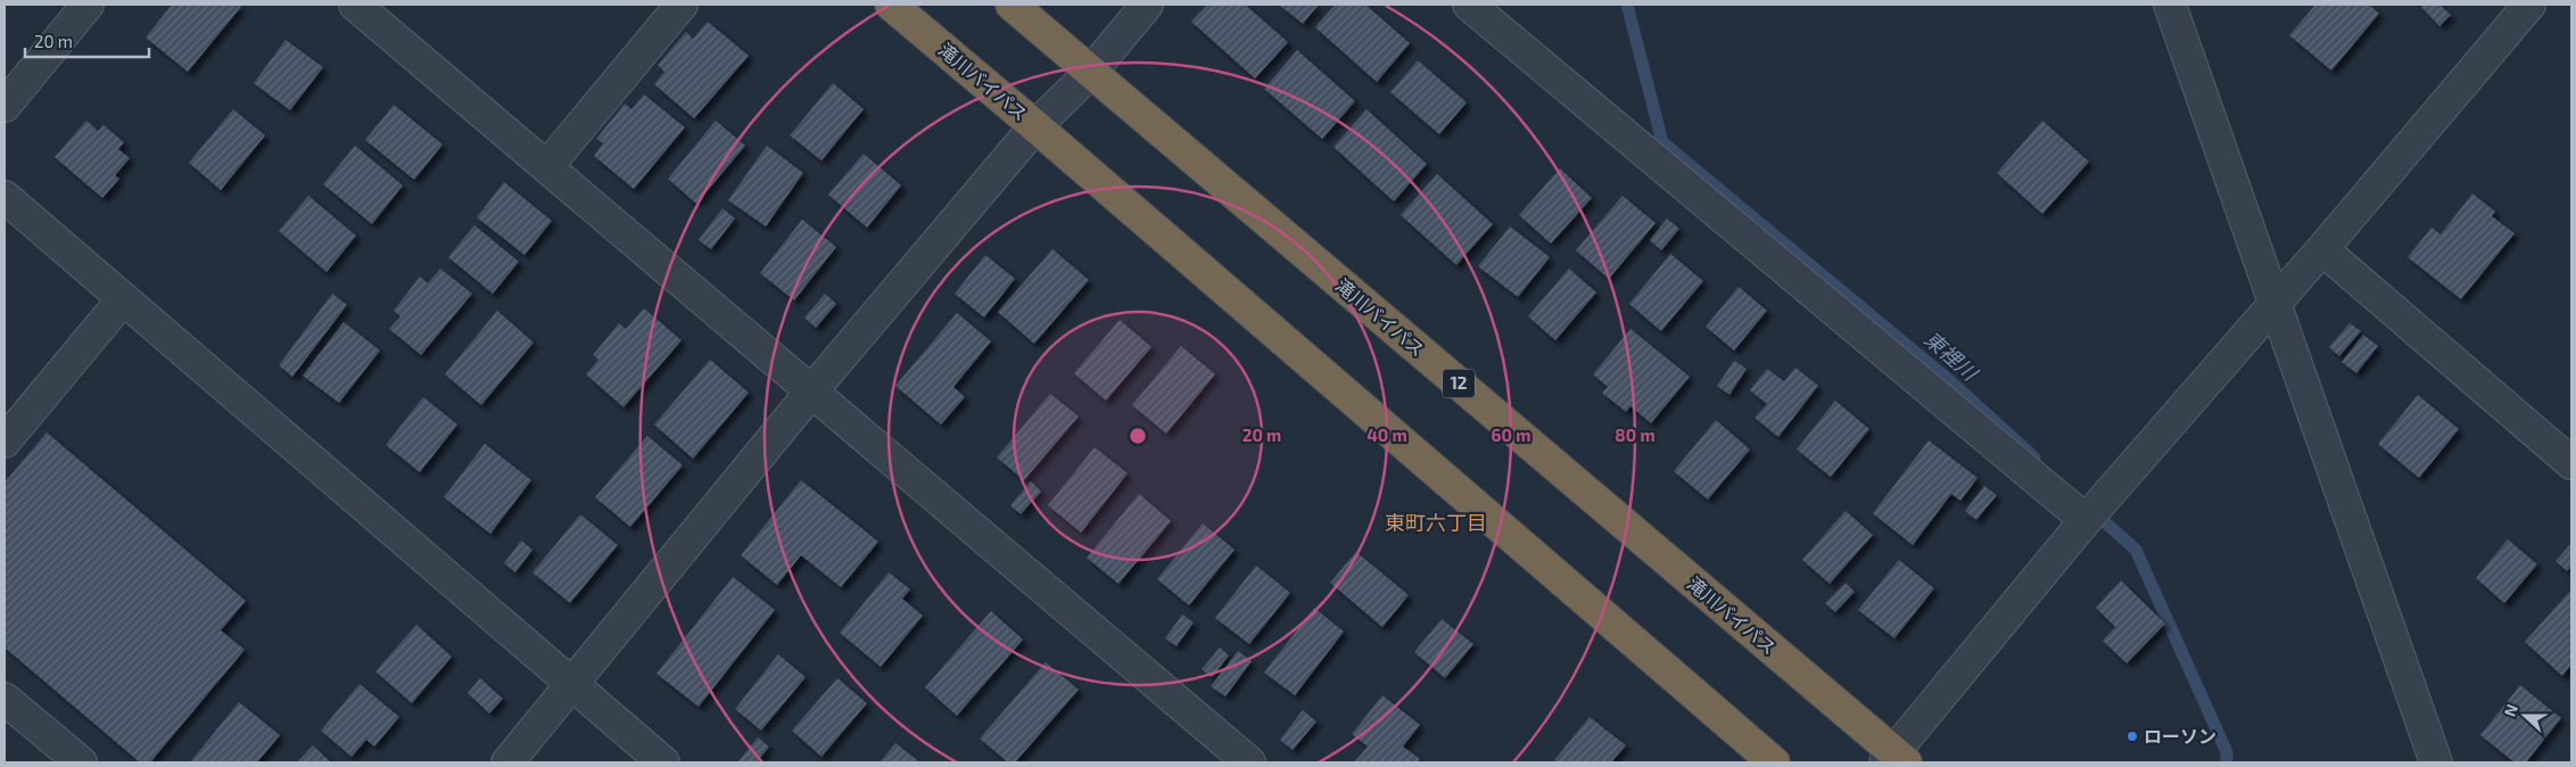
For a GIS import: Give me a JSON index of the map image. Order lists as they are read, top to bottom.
{
  "streets": {
    "highway": ["滝川バイパス", "12"]
  },
  "districts": ["東町六丁目"],
  "water": ["東裡川"],
  "places": ["ローソン"],
  "scale_bar": "20 m",
  "north": "left",
  "rings": [
    "20 m",
    "40 m",
    "60 m",
    "80 m"
  ]
}
